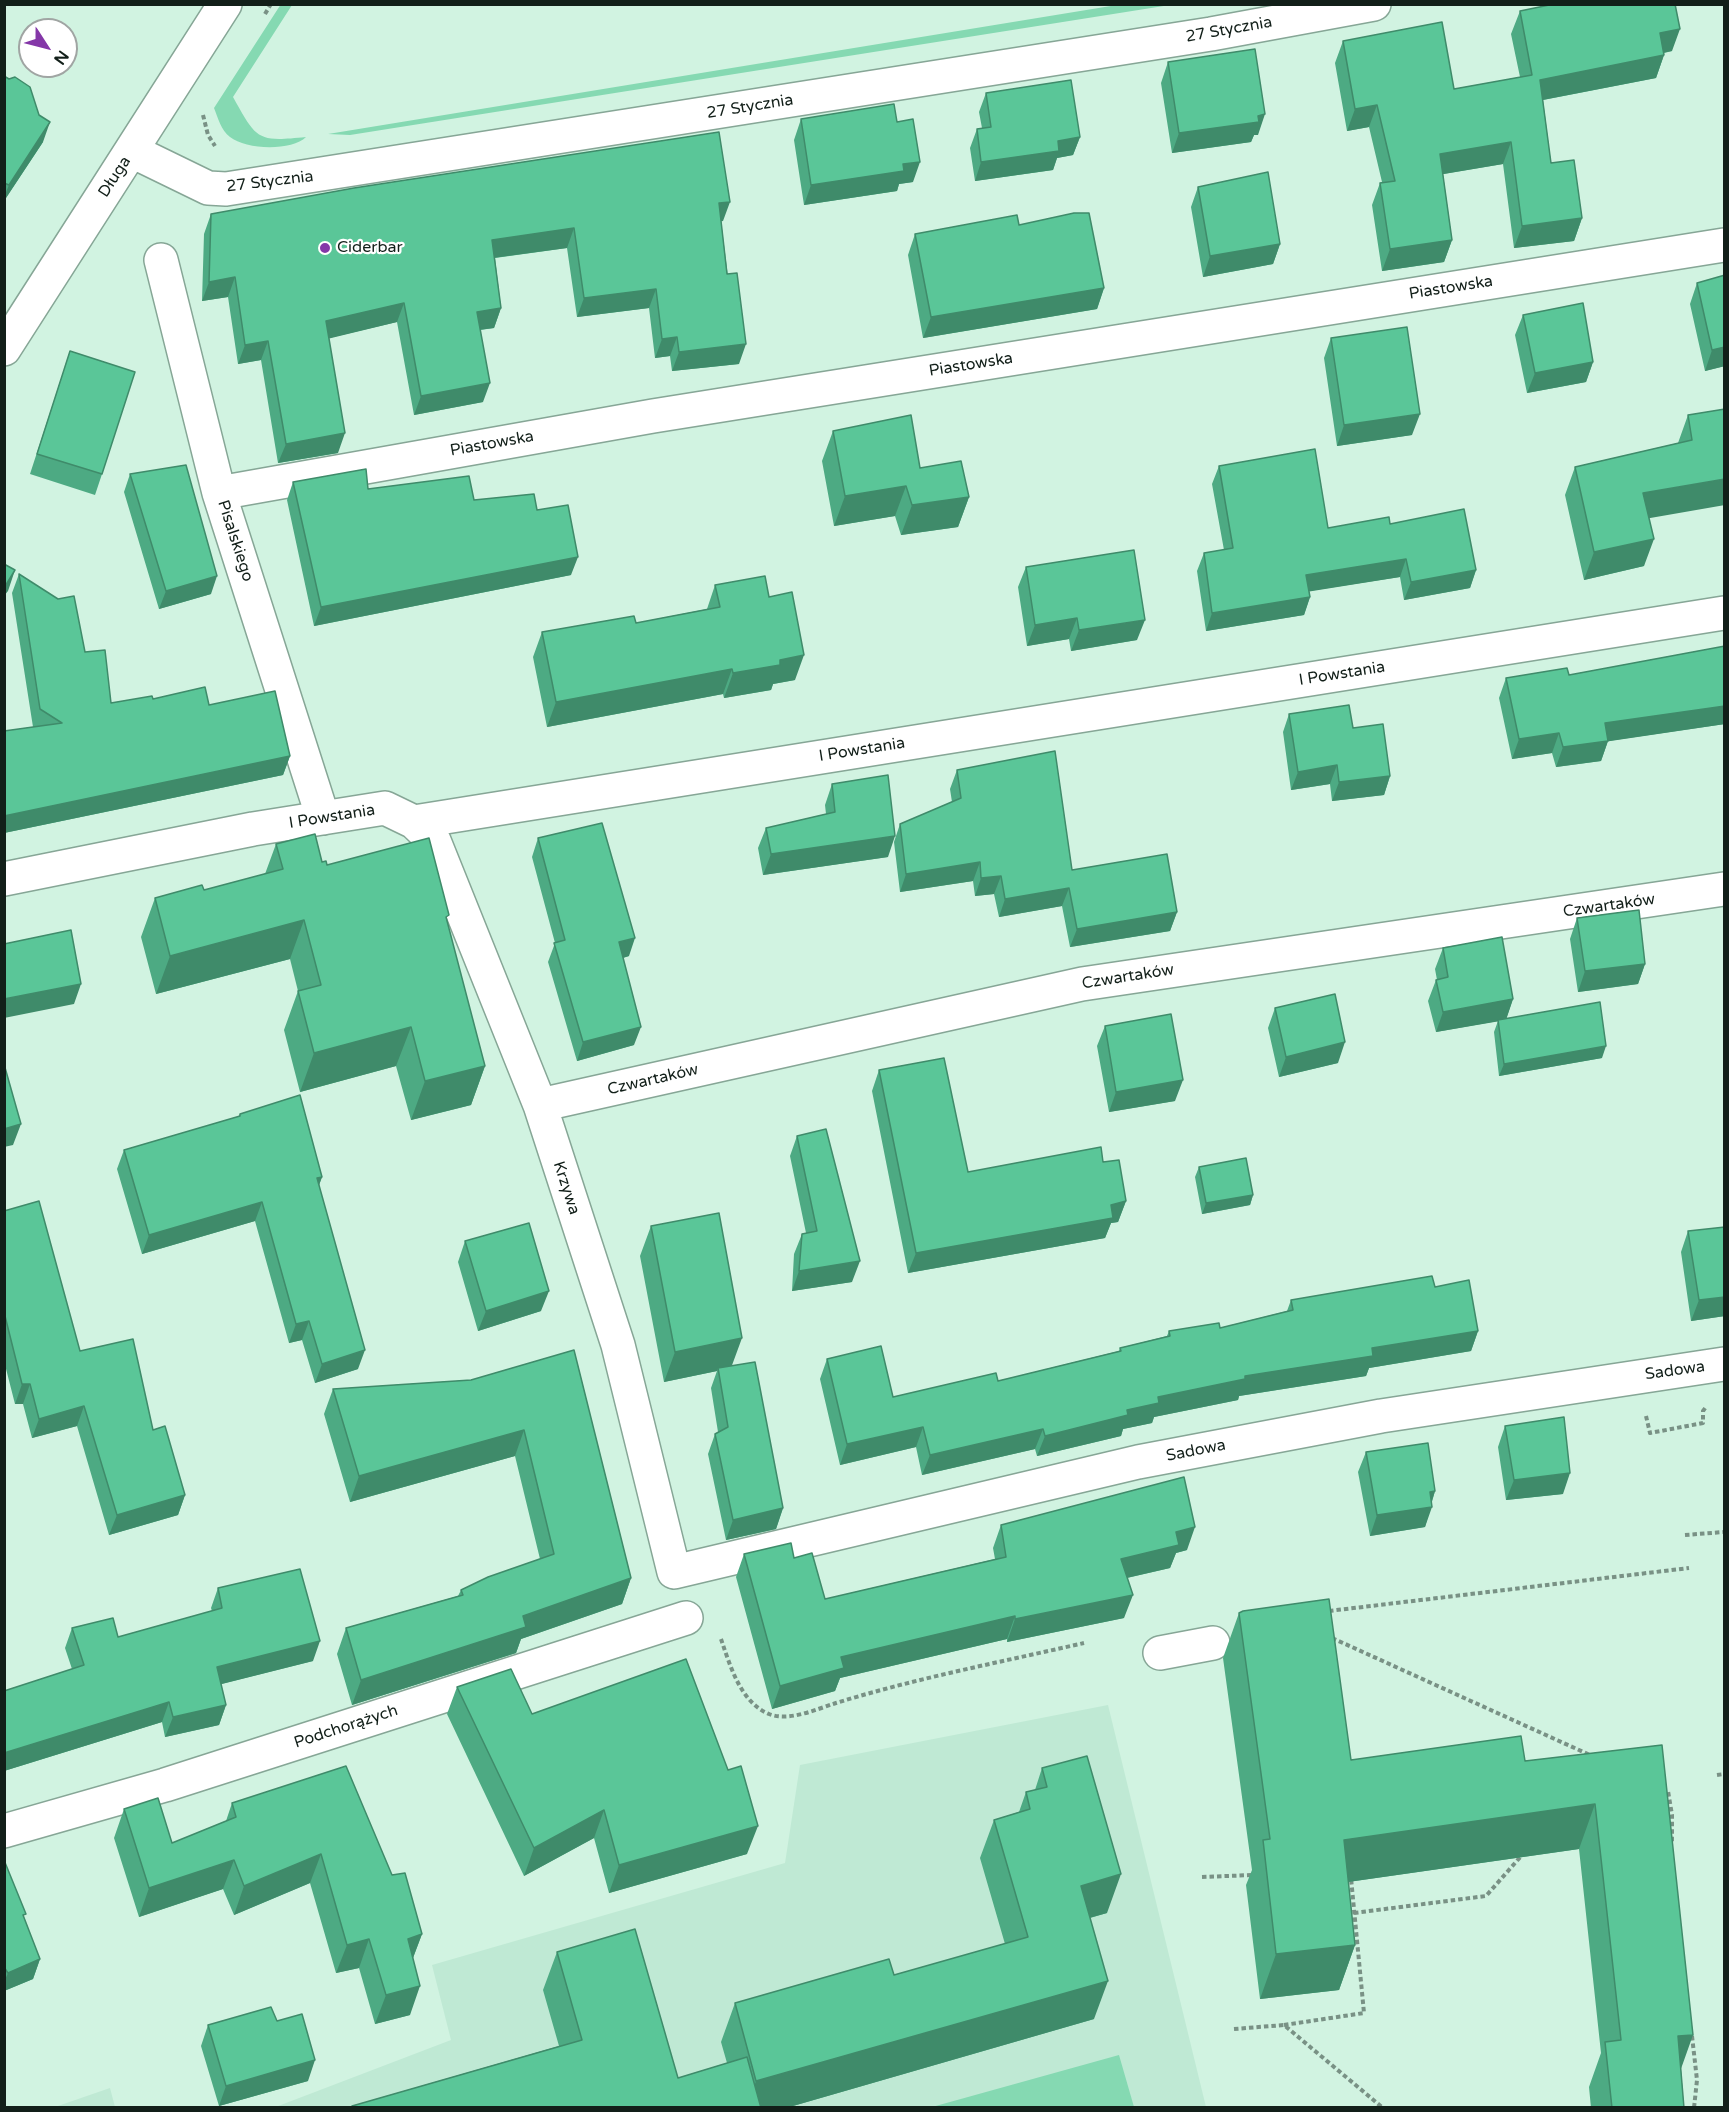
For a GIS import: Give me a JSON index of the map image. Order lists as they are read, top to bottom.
{
  "streets": {
    "street": [
      "27 Stycznia",
      "Długa",
      "Piastowska",
      "Pisalskiego",
      "I Powstania",
      "Czwartaków",
      "Krzywa",
      "Sadowa",
      "Podchorążych"
    ]
  },
  "crossings": [
    ["27 Stycznia", "Długa"],
    ["Piastowska", "Pisalskiego"],
    ["Pisalskiego", "I Powstania"],
    ["I Powstania", "Krzywa"],
    ["Czwartaków", "Krzywa"],
    ["Krzywa", "Sadowa"]
  ],
  "places": ["Ciderbar"],
  "north": "bottom right"
}
